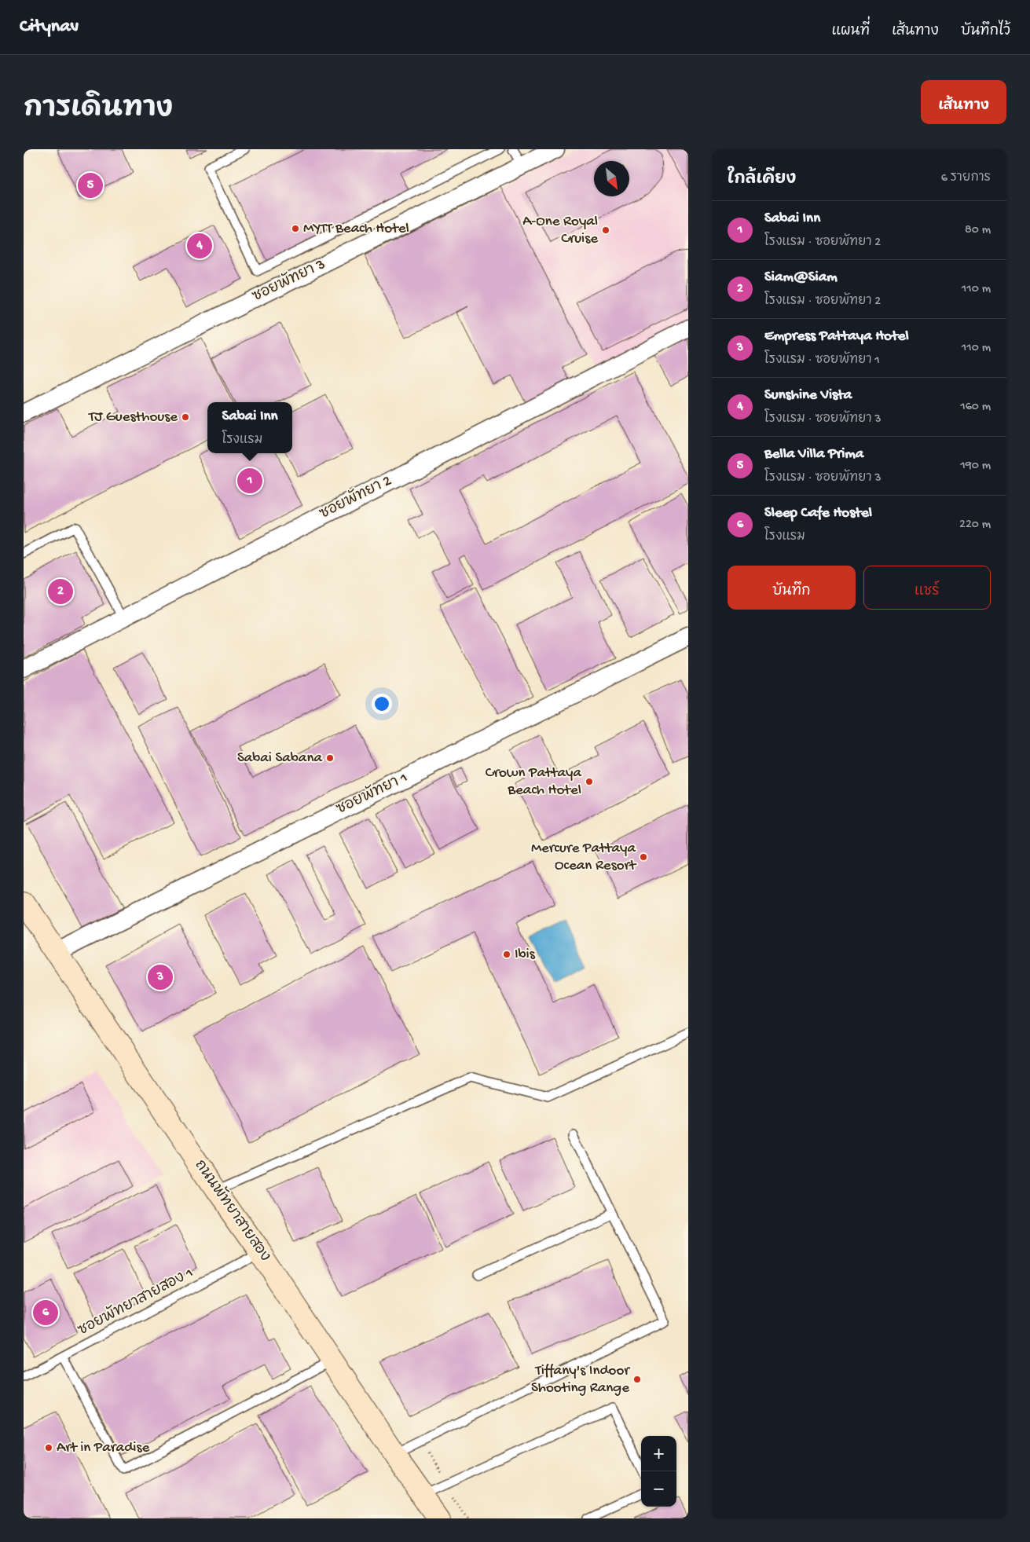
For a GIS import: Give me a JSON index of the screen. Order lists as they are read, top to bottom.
{
  "streets": {
    "main road": ["ถนนพัทยาสายสอง"],
    "street": ["ซอยพัทยา 3", "ซอยพัทยา 2", "ซอยพัทยา 1"],
    "lane": ["ซอยพัทยาสายสอง 1"]
  },
  "crossings": [
    ["ซอยพัทยา 1", "ถนนพัทยาสายสอง"],
    ["ถนนพัทยาสายสอง", "ซอยพัทยาสายสอง 1"]
  ],
  "places": [
    "MYTT Beach Hotel",
    "A-One Royal Cruise",
    "TJ Guesthouse",
    "Sabai Sabana",
    "Crown Pattaya Beach Hotel",
    "Mercure Pattaya Ocean Resort",
    "Ibis",
    "Tiffany's Indoor Shooting Range",
    "Art in Paradise"
  ],
  "north": "bottom right",
  "page": {
    "header": "Citynav",
    "nav": ["แผนที่", "เส้นทาง", "บันทึกไว้"],
    "title": "การเดินทาง",
    "buttons": [
      "เส้นทาง",
      ["บันทึก", "แชร์"]
    ],
    "heading": ["ใกล้เคียง", "6 รายการ"],
    "pins": [
      "5",
      "4",
      "1",
      "2",
      "3",
      "6"
    ],
    "list": [
      {
        "mark": "1",
        "name": "Sabai Inn",
        "note": "โรงแรม · ซอยพัทยา 2",
        "value": "80 m"
      },
      {
        "mark": "2",
        "name": "Siam@Siam",
        "note": "โรงแรม · ซอยพัทยา 2",
        "value": "110 m"
      },
      {
        "mark": "3",
        "name": "Empress Pattaya Hotel",
        "note": "โรงแรม · ซอยพัทยา 1",
        "value": "110 m"
      },
      {
        "mark": "4",
        "name": "Sunshine Vista",
        "note": "โรงแรม · ซอยพัทยา 3",
        "value": "160 m"
      },
      {
        "mark": "5",
        "name": "Bella Villa Prima",
        "note": "โรงแรม · ซอยพัทยา 3",
        "value": "190 m"
      },
      {
        "mark": "6",
        "name": "Sleep Cafe Hostel",
        "note": "โรงแรม",
        "value": "220 m"
      }
    ],
    "popup": ["Sabai Inn", "โรงแรม"],
    "map_buttons": ["+", "−"]
  }
}
